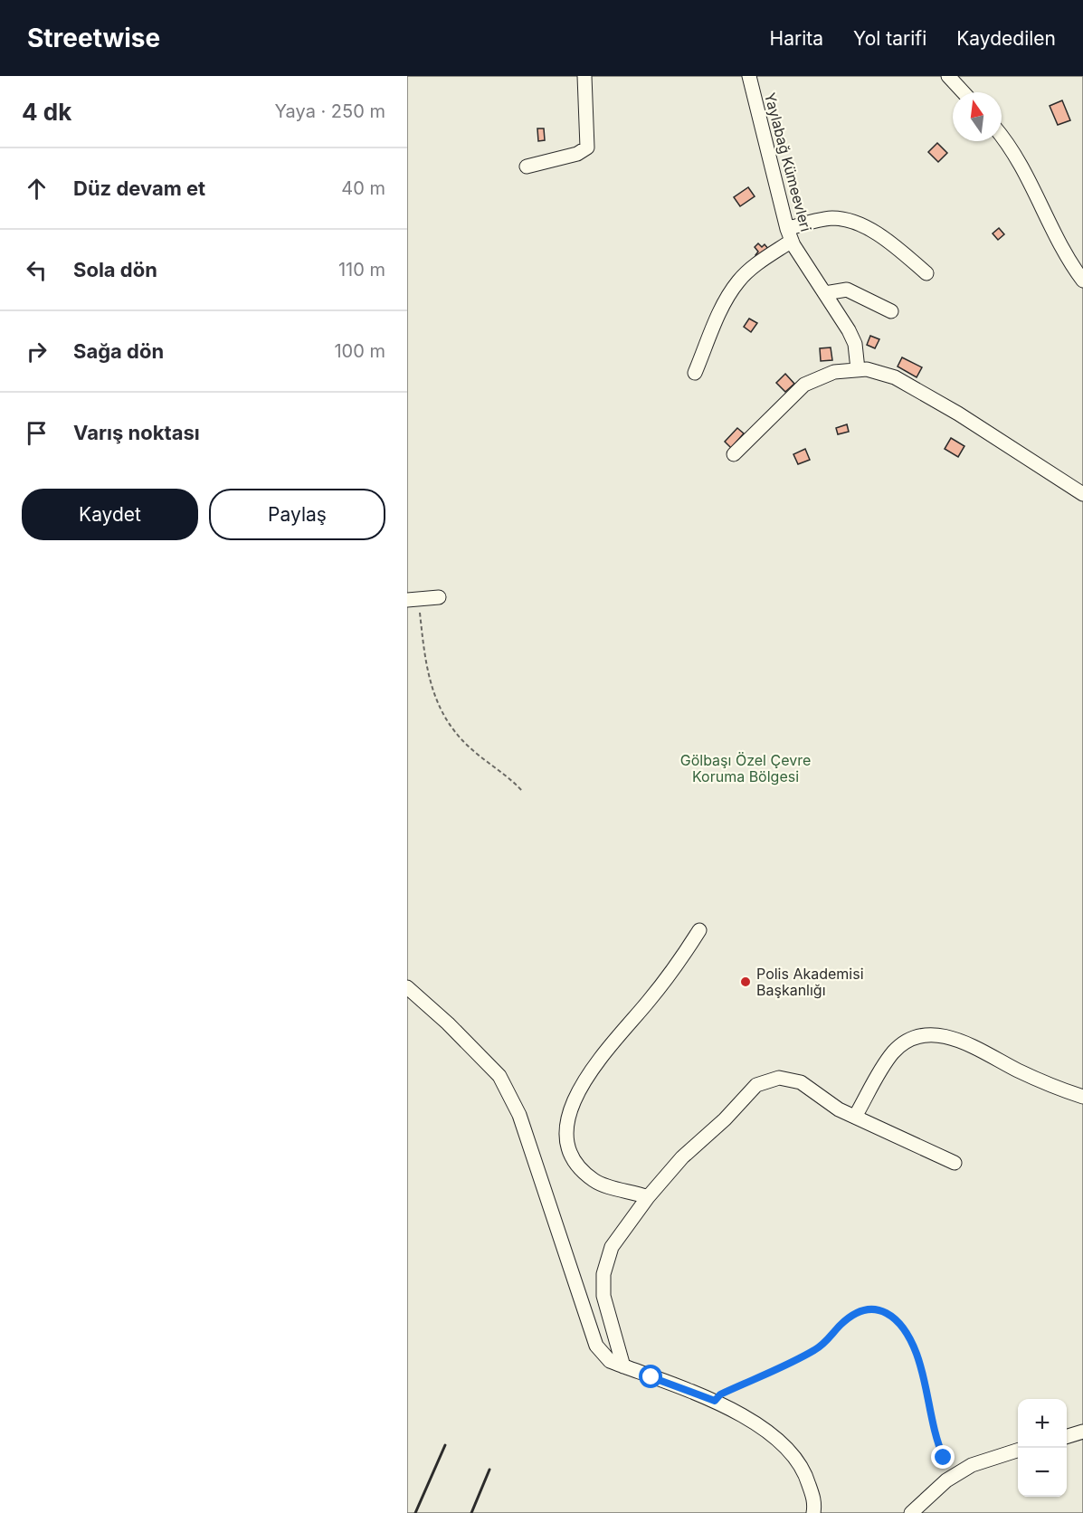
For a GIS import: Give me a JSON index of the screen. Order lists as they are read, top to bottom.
{
  "streets": {
    "street": ["Yaylabağ Kümeevleri"]
  },
  "parks": ["Gölbaşı Özel Çevre Koruma Bölgesi"],
  "places": ["Polis Akademisi Başkanlığı"],
  "north": "top",
  "page": {
    "header": "Streetwise",
    "nav": ["Harita", "Yol tarifi", "Kaydedilen"],
    "heading": ["4 dk", "Yaya · 250 m"],
    "list": [
      ["Düz devam et", "40 m"],
      ["Sola dön", "110 m"],
      ["Sağa dön", "100 m"],
      "Varış noktası"
    ],
    "buttons": ["Kaydet", "Paylaş"],
    "map_buttons": ["+", "−"]
  }
}
